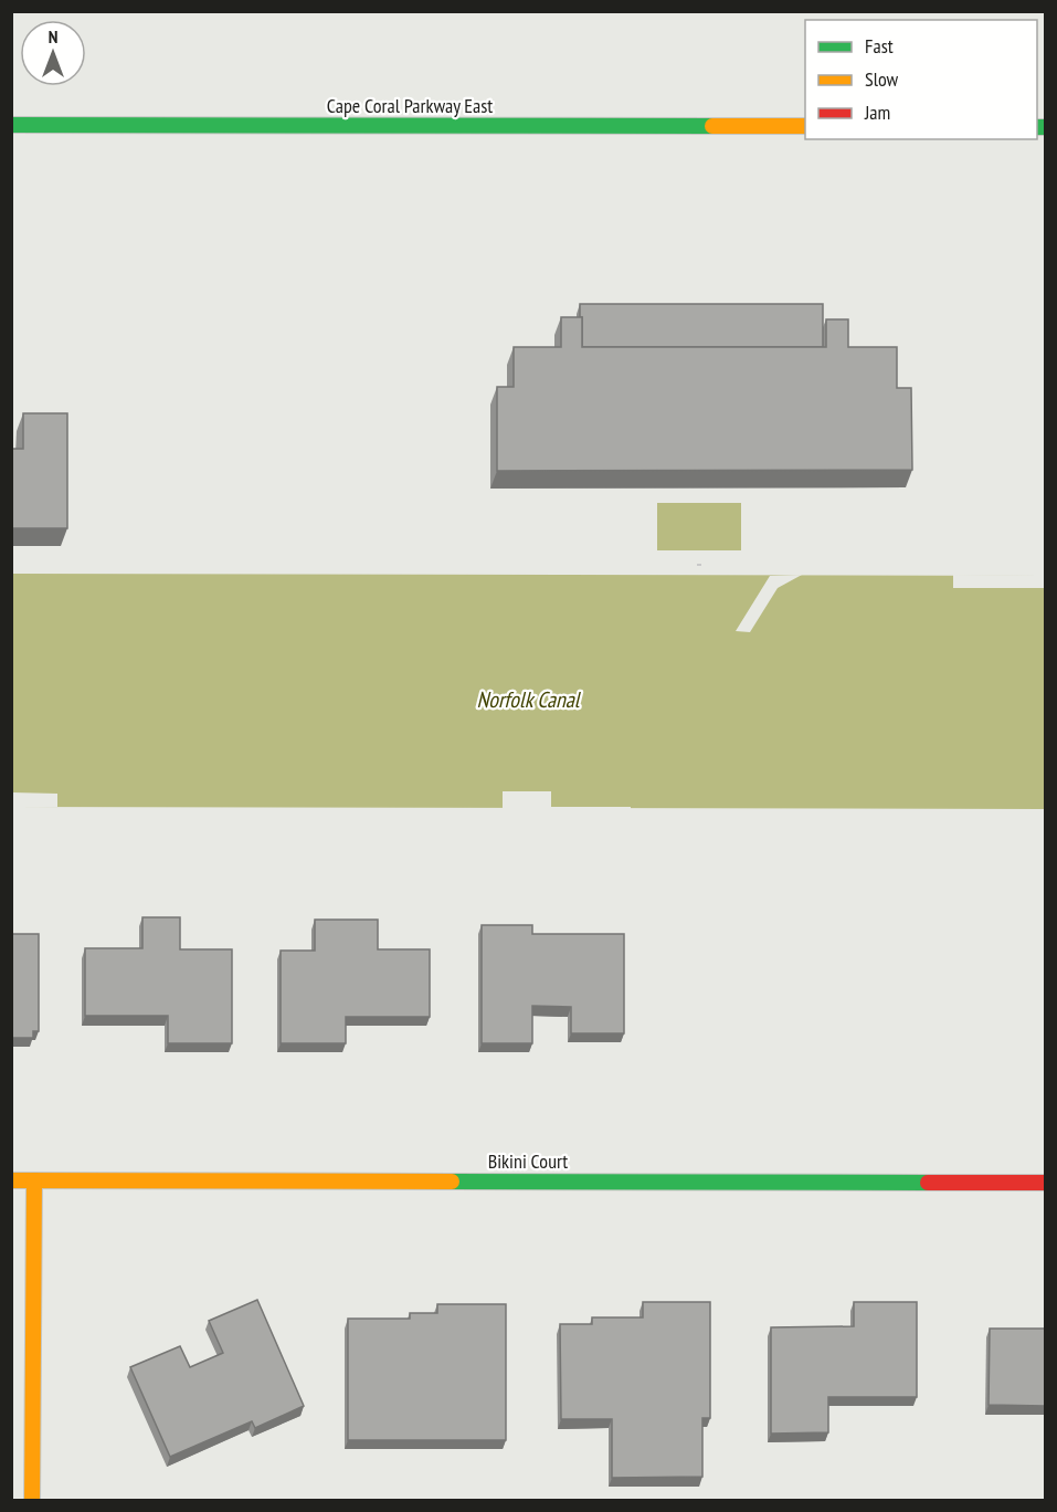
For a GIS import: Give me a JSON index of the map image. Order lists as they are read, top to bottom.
{
  "streets": {
    "street": ["Cape Coral Parkway East", "Bikini Court"]
  },
  "water": ["Norfolk Canal"],
  "legend": ["Fast", "Slow", "Jam"],
  "north": "top"
}
